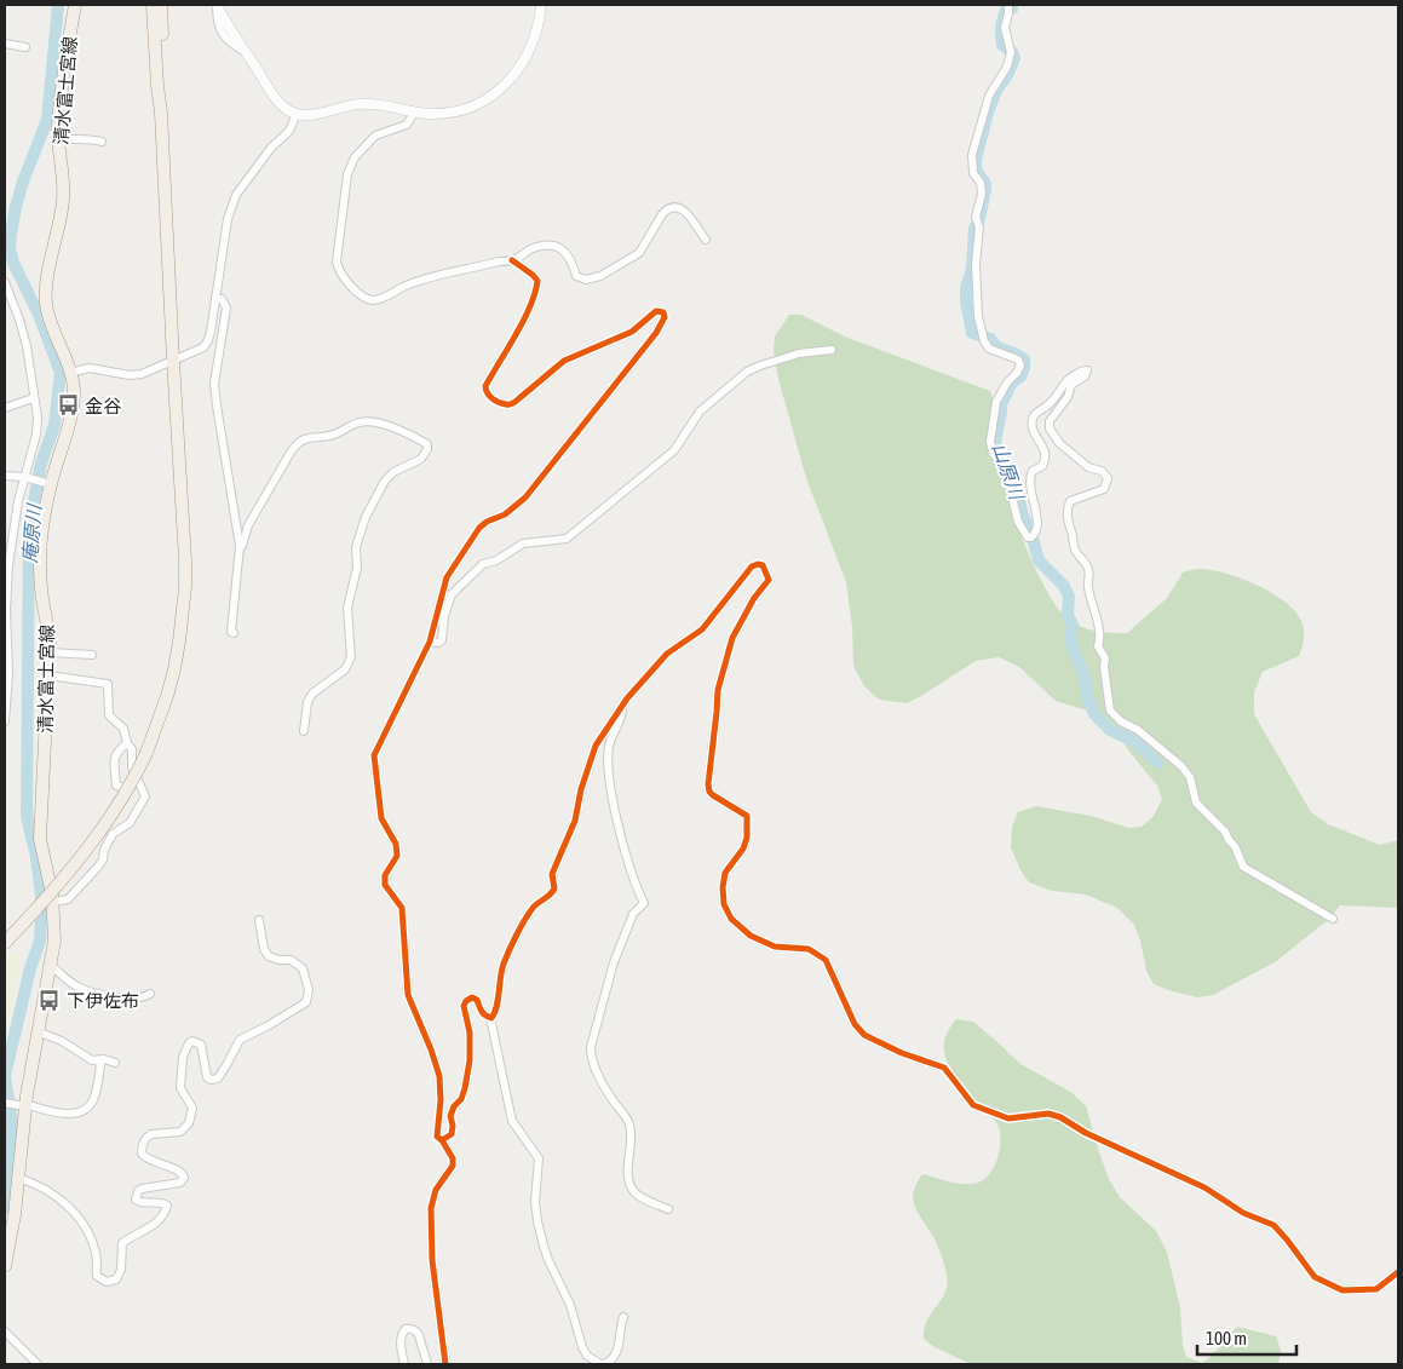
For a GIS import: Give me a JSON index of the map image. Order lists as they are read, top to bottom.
{
  "streets": {
    "main road": ["清水富士宮線"]
  },
  "water": ["山原川", "庵原川"],
  "places": {
    "bus stop": ["金谷", "下伊佐布"]
  },
  "scale_bar": "100 m"
}
